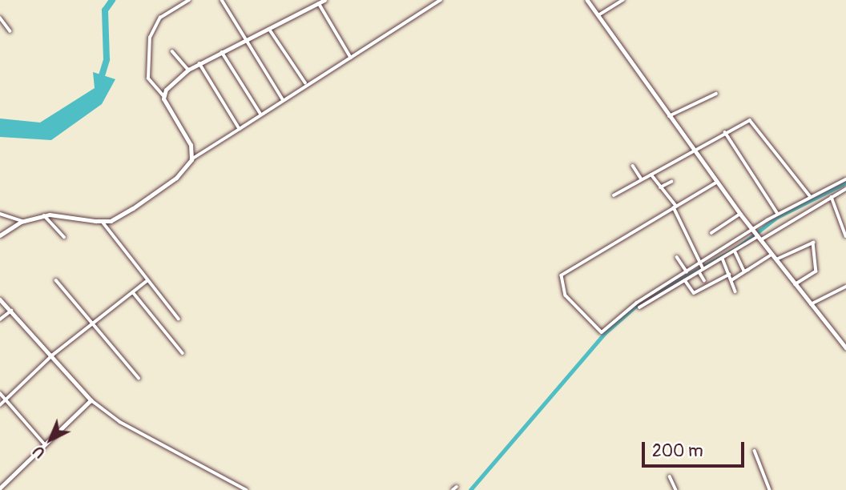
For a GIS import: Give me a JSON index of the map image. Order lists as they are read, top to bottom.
{
  "scale_bar": "200 m",
  "north": "bottom left"
}
